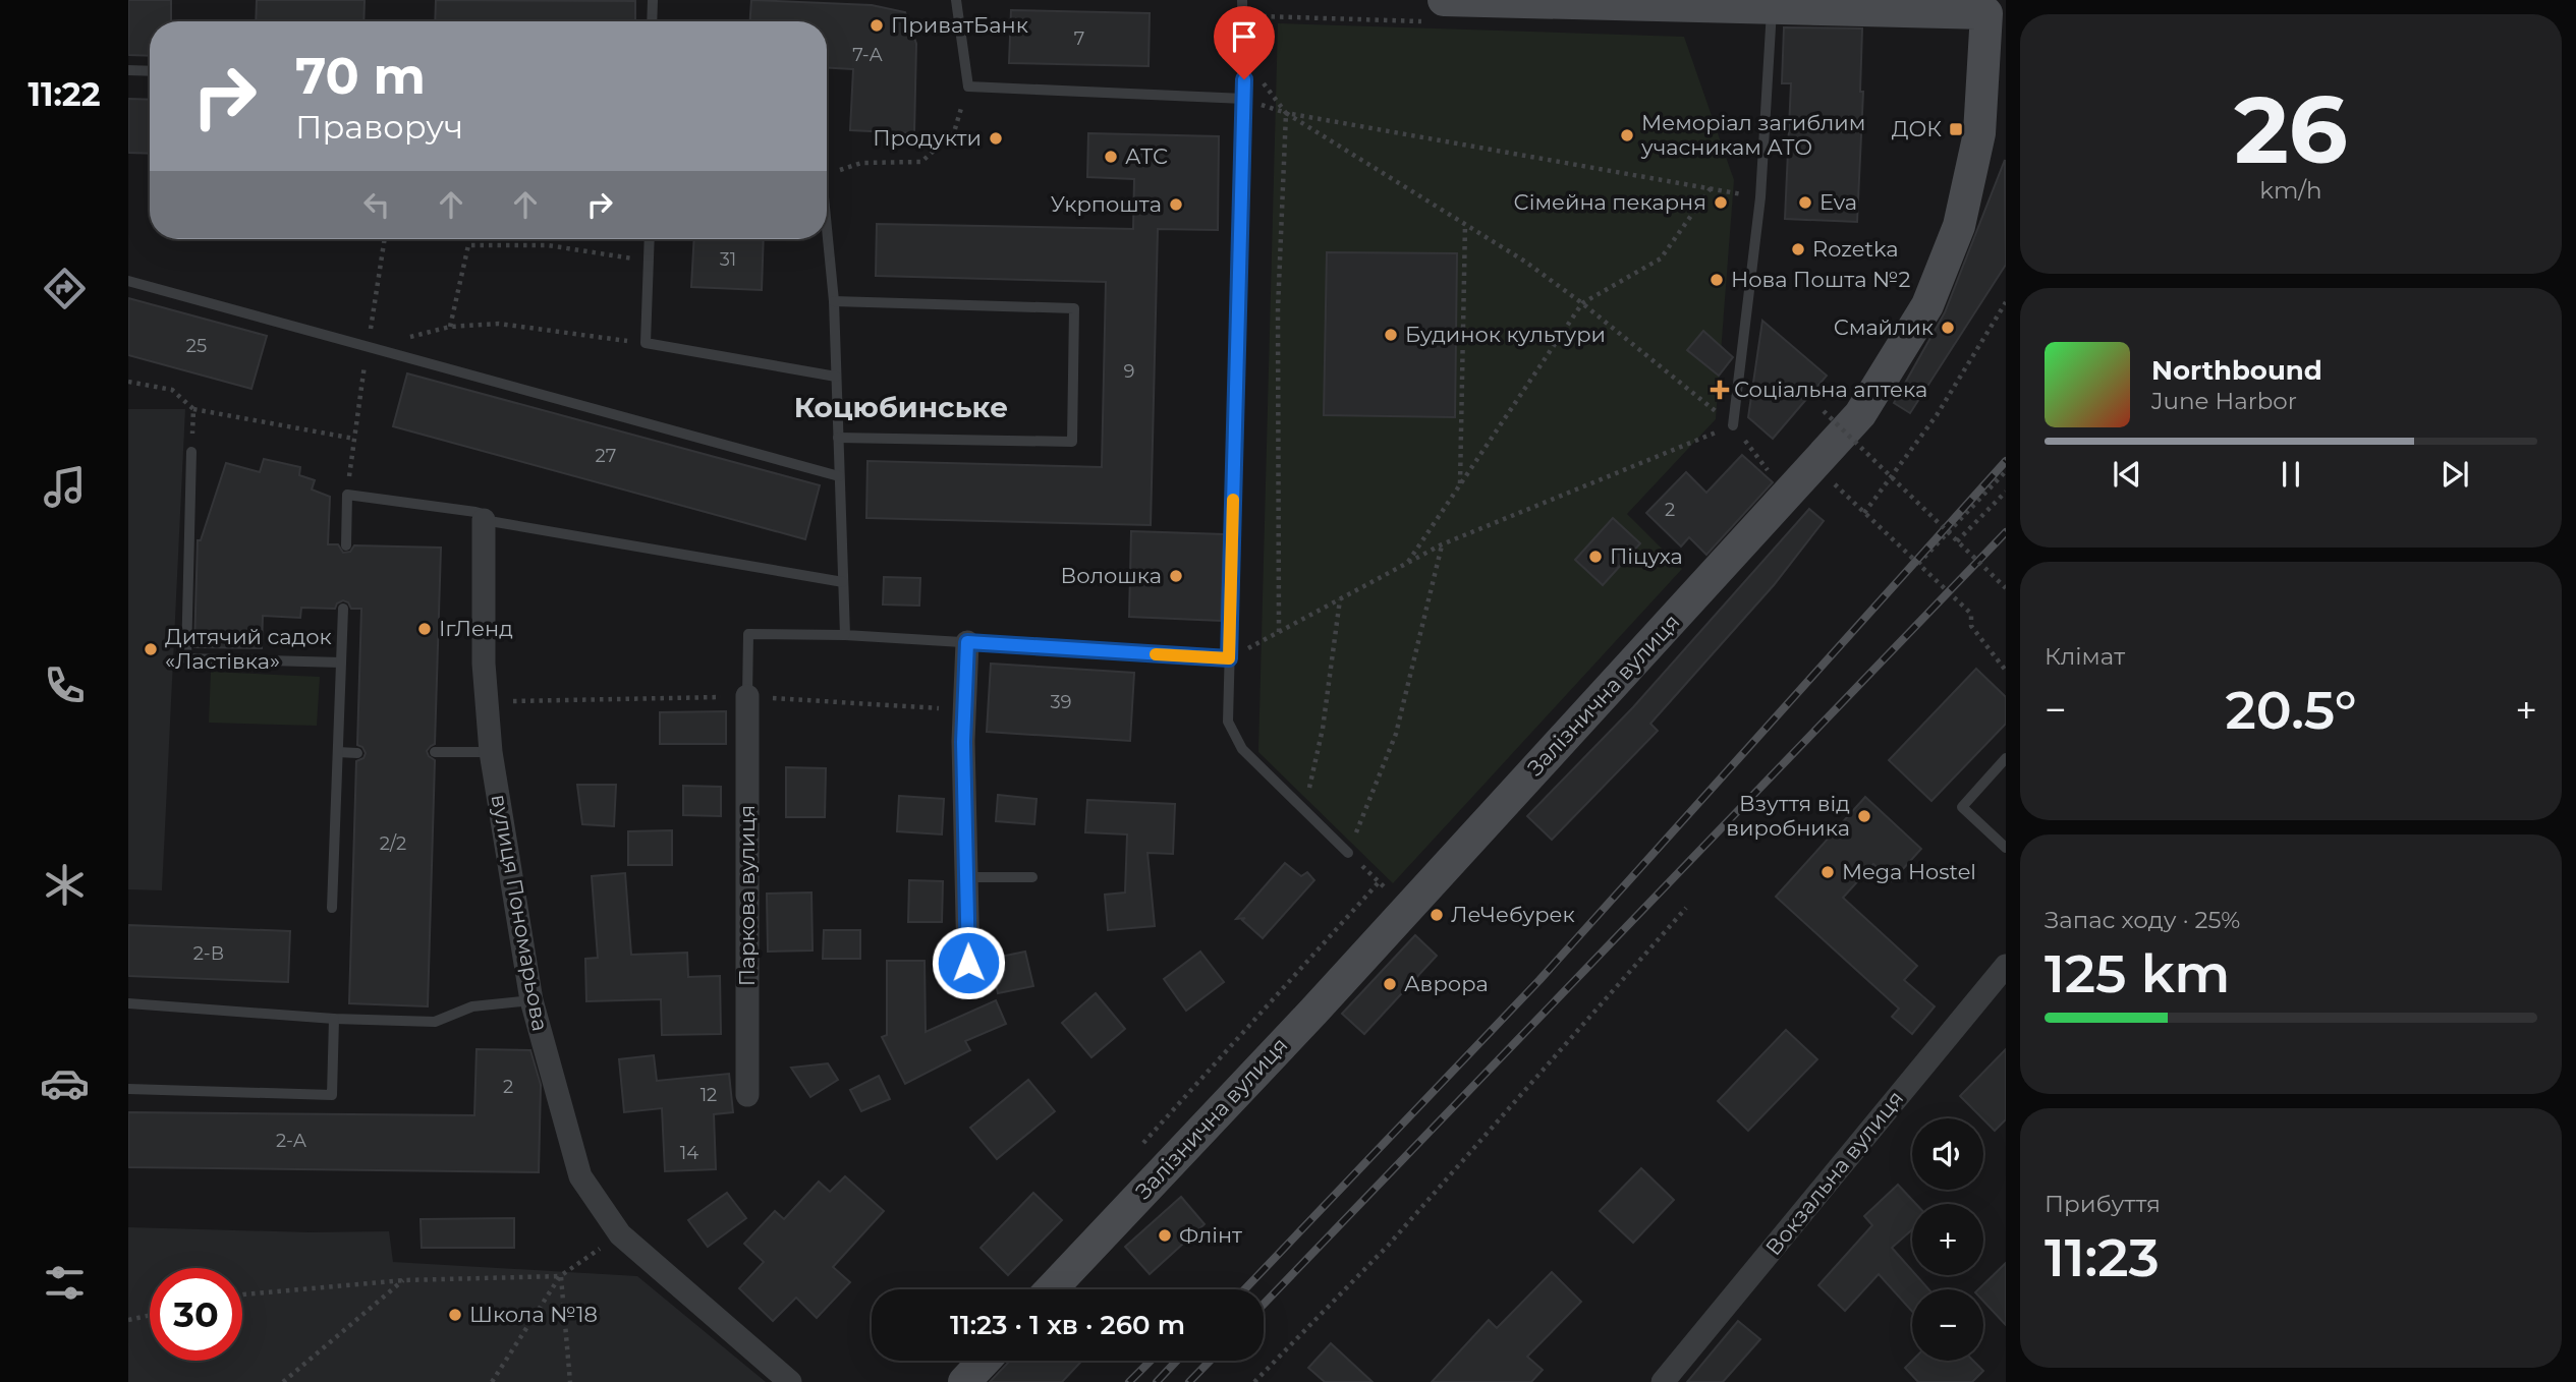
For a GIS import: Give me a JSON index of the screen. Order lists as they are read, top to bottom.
{
  "streets": {
    "street": [
      "Залізнична вулиця",
      "Паркова вулиця",
      "вулиця Пономарьова",
      "Вокзальна вулиця"
    ]
  },
  "districts": ["Коцюбинське"],
  "places": {
    "other": [
      "ПриватБанк",
      "Меморіал загиблим учасникам АТО",
      "Продукти",
      "АТС",
      "Сімейна пекарня",
      "Eva",
      "Укрпошта",
      "Rozetka",
      "Нова Пошта №2",
      "Смайлик",
      "Будинок культури",
      "Піцуха",
      "Волошка",
      "ІгЛенд",
      "Дитячий садок «Ластівка»",
      "Взуття від виробника",
      "Mega Hostel",
      "ЛеЧебурек",
      "Аврора",
      "Флінт",
      "Школа №18"
    ],
    "transit": ["ДОК"],
    "health": ["Соціальна аптека"]
  },
  "house_numbers": [
    "7",
    "7-А",
    "31",
    "25",
    "9",
    "27",
    "2",
    "39",
    "2/2",
    "2-В",
    "2",
    "12",
    "2-А",
    "14"
  ],
  "page": {
    "tabs": "11:22",
    "tile": [
      ["26", "km/h"],
      "Клімат",
      ["Запас ходу · 25%", "125 km"],
      ["Прибуття", "11:23"]
    ],
    "turn": ["70 m", "Праворуч"],
    "song": ["Northbound", "June Harbor"],
    "heat": ["−", "20.5°", "+"],
    "map_buttons": ["+", "−"],
    "limit": "30",
    "trip": "11:23 · 1 хв · 260 m"
  }
}
